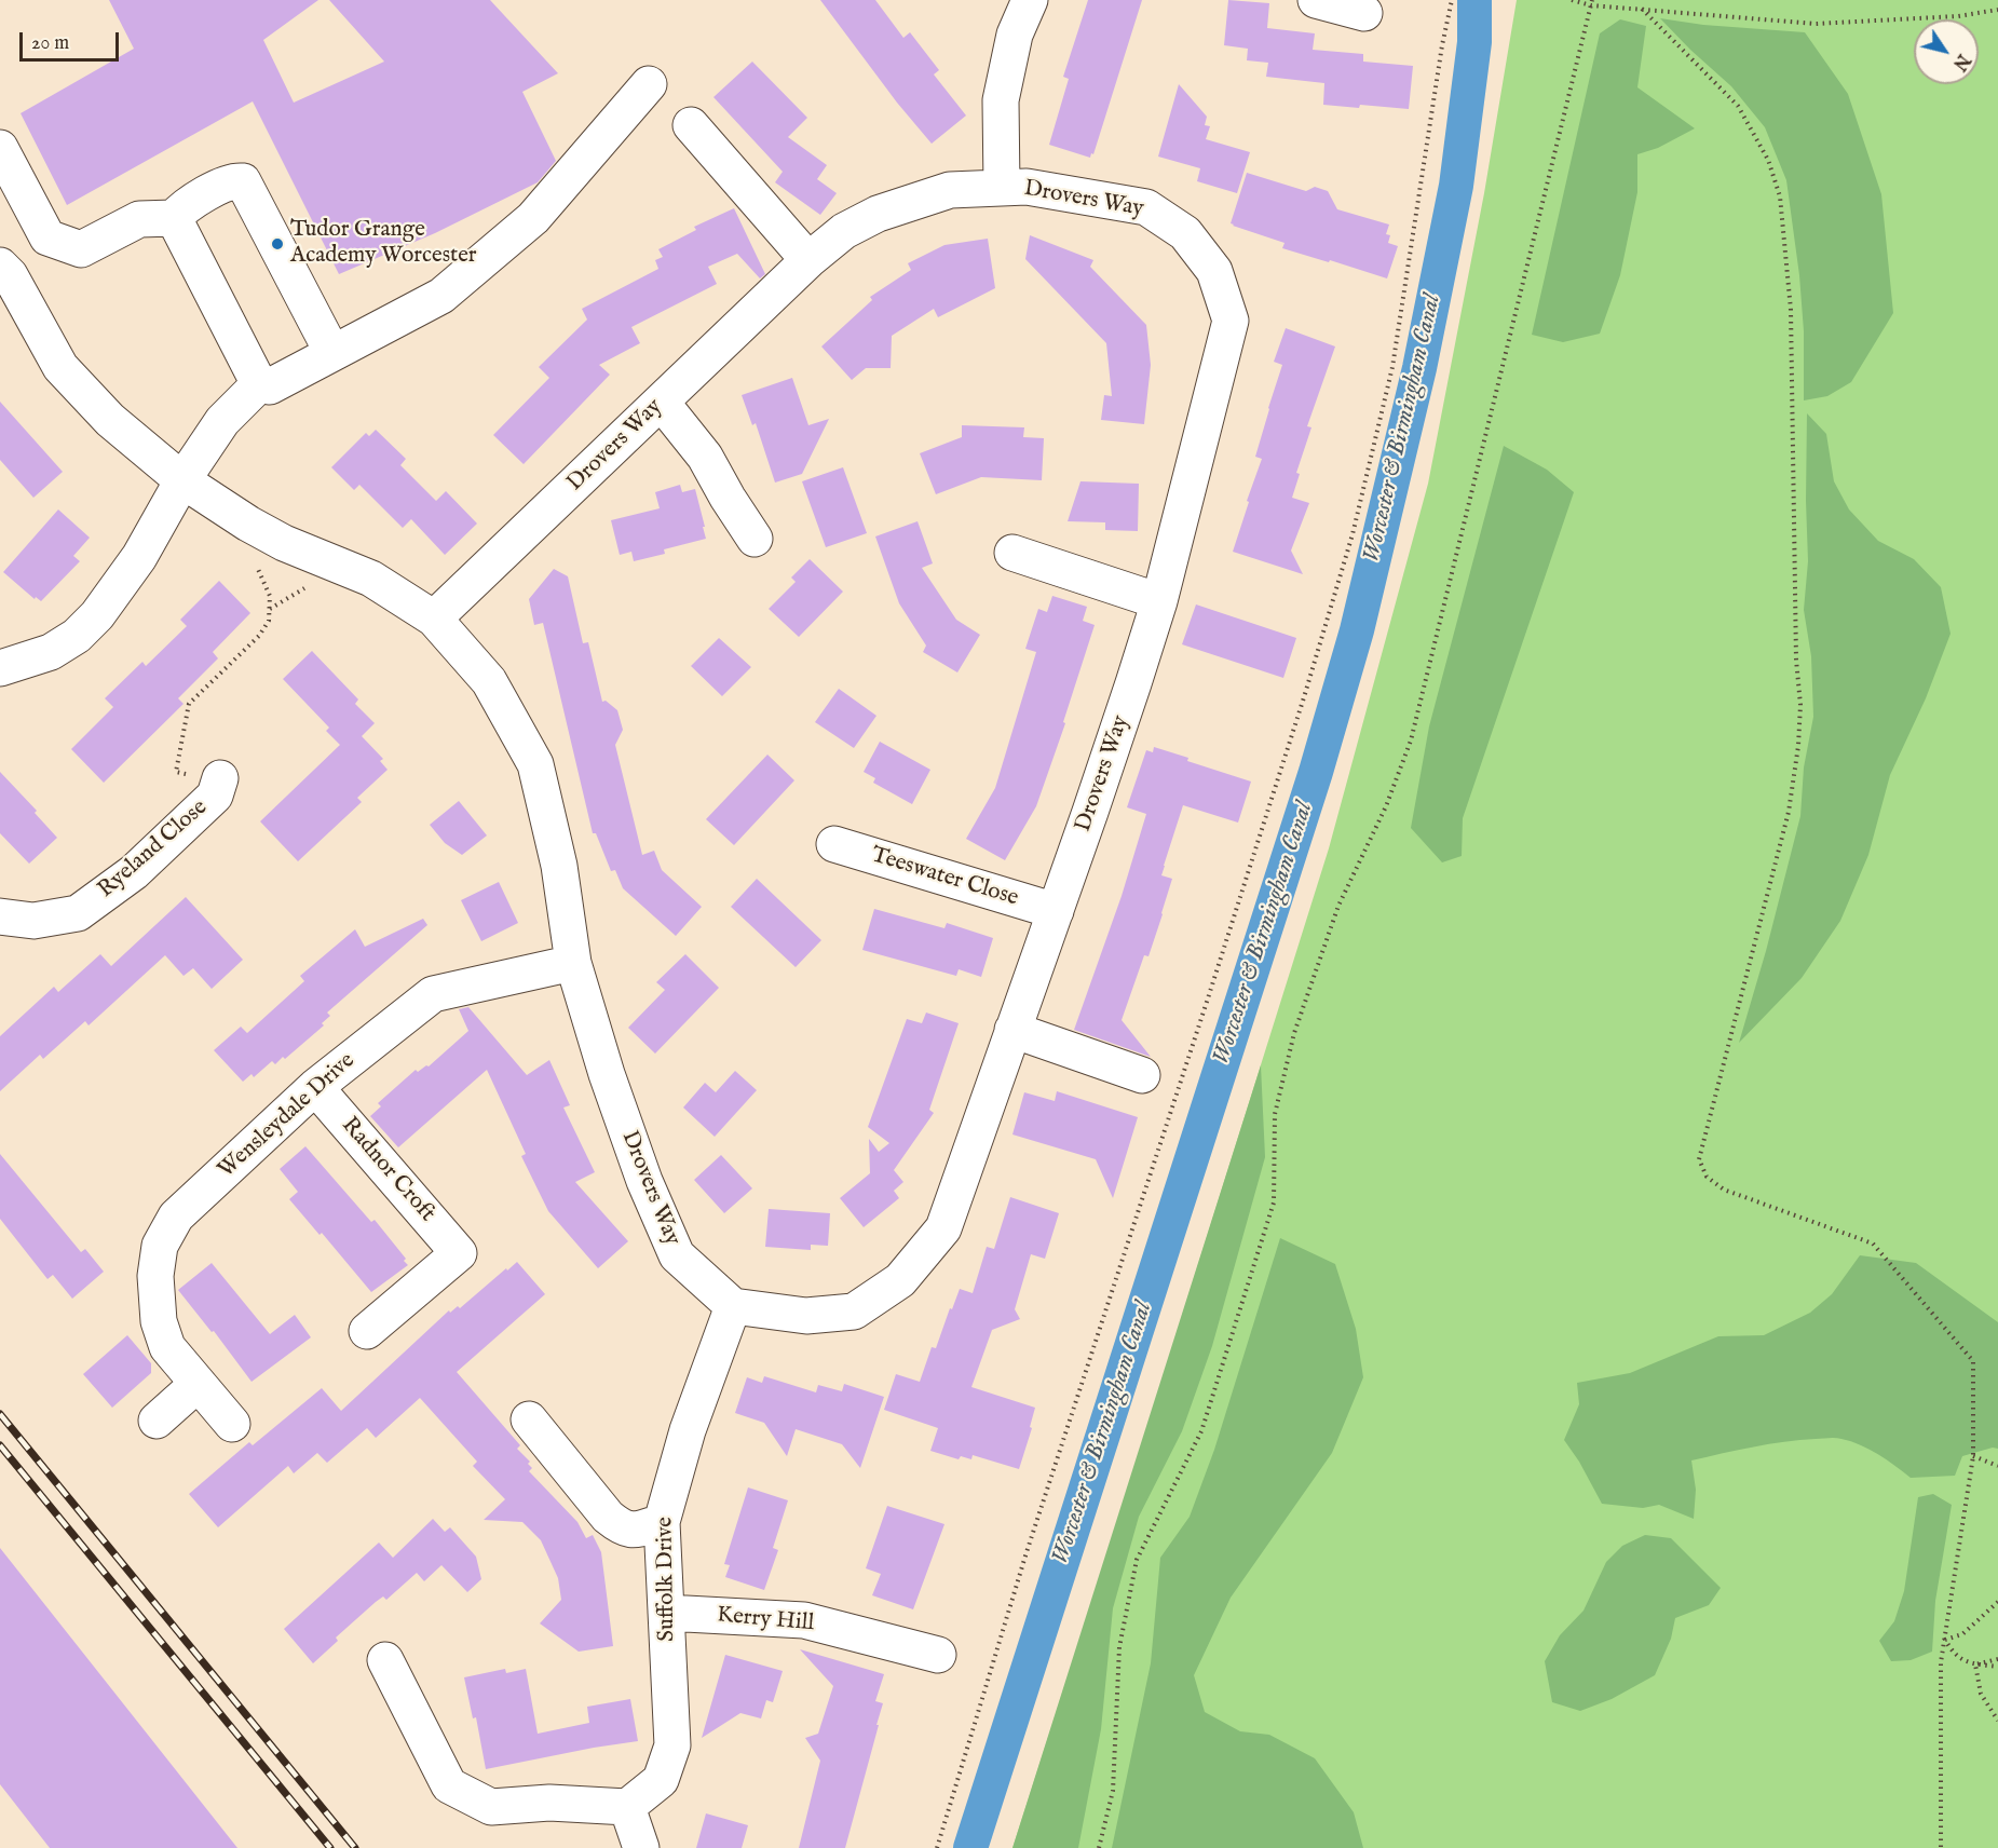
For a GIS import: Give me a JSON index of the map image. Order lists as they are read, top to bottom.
{
  "streets": {
    "street": [
      "Drovers Way",
      "Ryeland Close",
      "Teeswater Close",
      "Wensleydale Drive",
      "Radnor Croft",
      "Suffolk Drive",
      "Kerry Hill"
    ]
  },
  "crossings": [
    ["Drovers Way", "Teeswater Close"],
    ["Drovers Way", "Wensleydale Drive"],
    ["Drovers Way", "Suffolk Drive"],
    ["Wensleydale Drive", "Radnor Croft"],
    ["Suffolk Drive", "Kerry Hill"]
  ],
  "water": ["Worcester & Birmingham Canal"],
  "places": ["Tudor Grange Academy Worcester"],
  "scale_bar": "20 m",
  "north": "bottom right"
}
